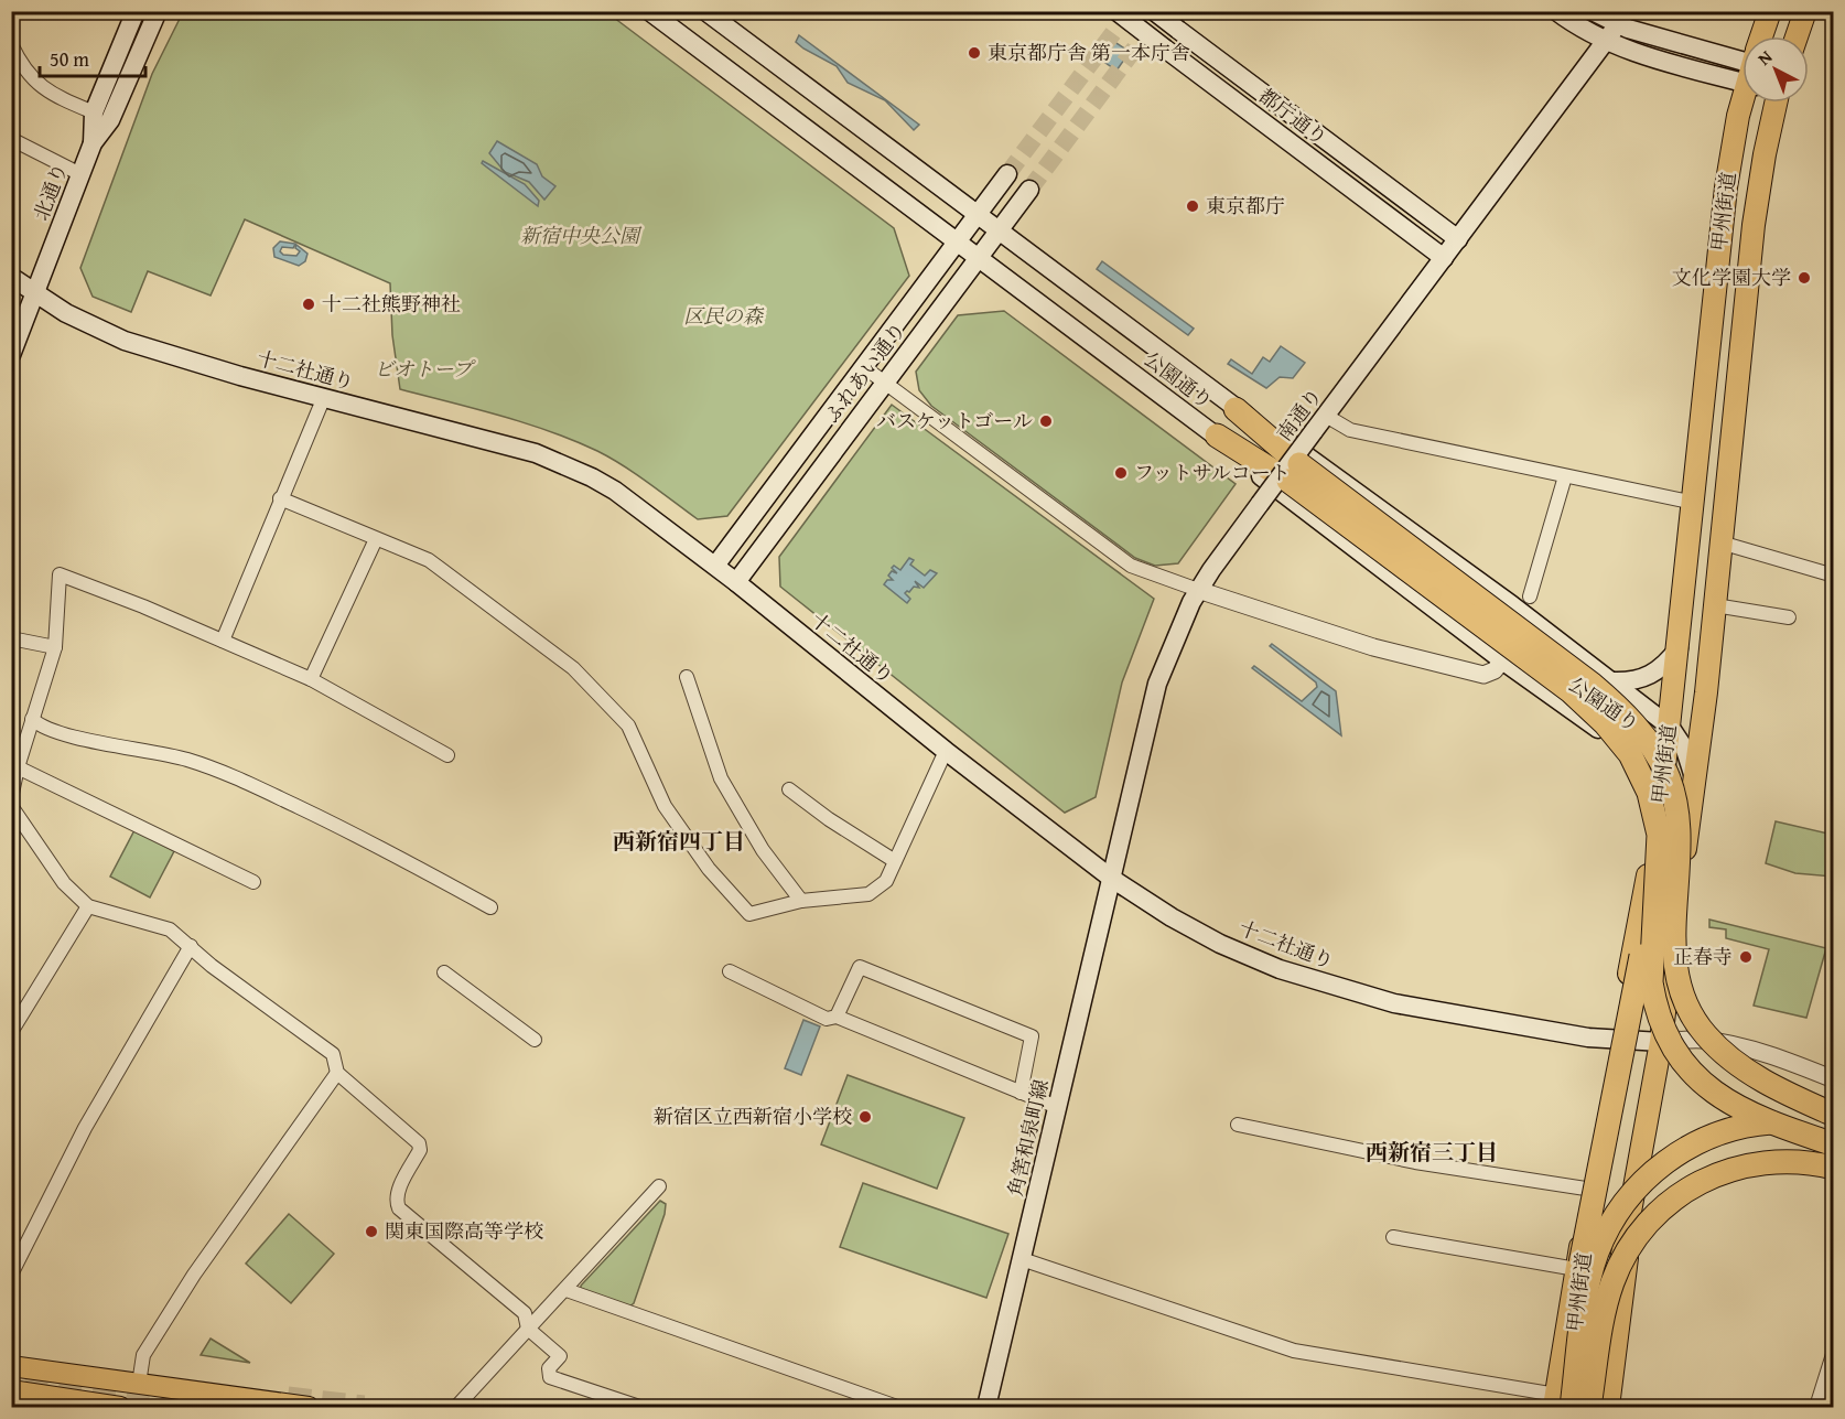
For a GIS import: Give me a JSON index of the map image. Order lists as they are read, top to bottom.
{
  "streets": {
    "highway": ["甲州街道"],
    "main road": [
      "都庁通り",
      "北通り",
      "十二社通り",
      "ふれあい通り",
      "公園通り",
      "南通り",
      "角筈和泉町線"
    ]
  },
  "crossings": [
    ["都庁通り", "南通り"],
    ["北通り", "十二社通り"],
    ["甲州街道", "十二社通り"],
    ["甲州街道", "公園通り"],
    ["十二社通り", "ふれあい通り"],
    ["十二社通り", "南通り"],
    ["十二社通り", "角筈和泉町線"],
    ["ふれあい通り", "公園通り"],
    ["南通り", "角筈和泉町線"]
  ],
  "districts": ["西新宿四丁目", "西新宿三丁目"],
  "parks": ["新宿中央公園", "区民の森", "ビオトープ"],
  "places": [
    "東京都庁舎 第一本庁舎",
    "東京都庁",
    "文化学園大学",
    "十二社熊野神社",
    "バスケットゴール",
    "フットサルコート",
    "正春寺",
    "新宿区立西新宿小学校",
    "関東国際高等学校"
  ],
  "scale_bar": "50 m",
  "north": "top left"
}
